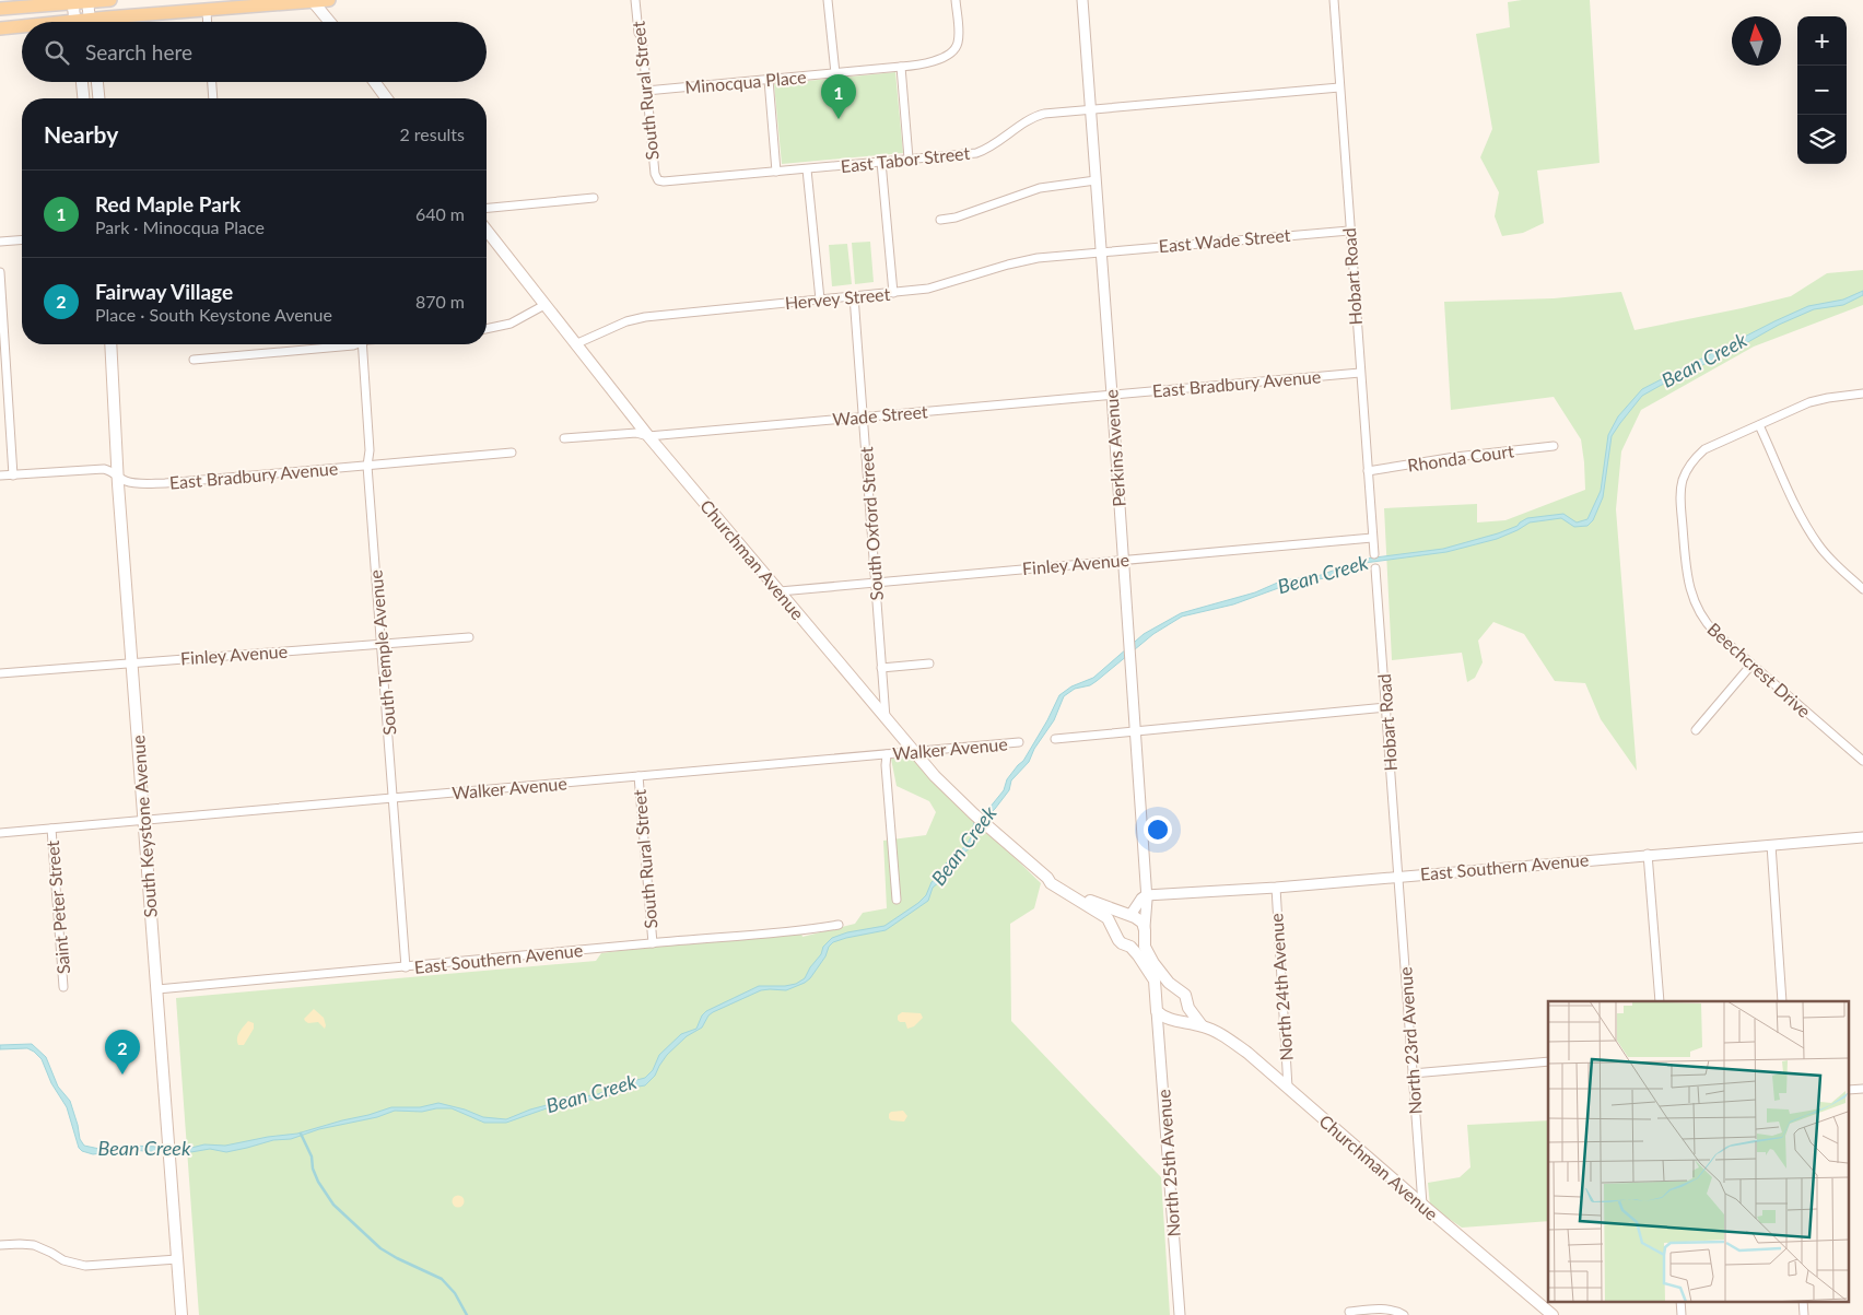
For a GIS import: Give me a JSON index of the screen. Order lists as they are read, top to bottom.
{
  "streets": {
    "main road": ["Churchman Avenue", "South Keystone Avenue"],
    "street": [
      "Minocqua Place",
      "South Rural Street",
      "East Tabor Street",
      "East Wade Street",
      "Hobart Road",
      "Hervey Street",
      "East Bradbury Avenue",
      "Wade Street",
      "Perkins Avenue",
      "Rhonda Court",
      "South Oxford Street",
      "Finley Avenue",
      "South Temple Avenue",
      "Beechcrest Drive",
      "Walker Avenue",
      "East Southern Avenue",
      "Saint Peter Street",
      "North 24th Avenue",
      "North 23rd Avenue",
      "North 25th Avenue"
    ]
  },
  "crossings": [
    ["Minocqua Place", "South Rural Street"],
    ["South Rural Street", "East Tabor Street"],
    ["South Rural Street", "Walker Avenue"],
    ["South Rural Street", "East Southern Avenue"],
    ["East Tabor Street", "Hobart Road"],
    ["East Tabor Street", "Perkins Avenue"],
    ["East Wade Street", "Hobart Road"],
    ["East Wade Street", "Hervey Street"],
    ["East Wade Street", "Perkins Avenue"],
    ["Hobart Road", "East Bradbury Avenue"],
    ["Hobart Road", "Rhonda Court"],
    ["Hobart Road", "Finley Avenue"],
    ["Hobart Road", "East Southern Avenue"],
    ["Hobart Road", "North 23rd Avenue"],
    ["Hervey Street", "Perkins Avenue"],
    ["Hervey Street", "South Oxford Street"],
    ["Hervey Street", "Churchman Avenue"],
    ["East Bradbury Avenue", "Wade Street"],
    ["East Bradbury Avenue", "Perkins Avenue"],
    ["East Bradbury Avenue", "South Temple Avenue"],
    ["East Bradbury Avenue", "South Keystone Avenue"],
    ["Wade Street", "Perkins Avenue"],
    ["Wade Street", "South Oxford Street"],
    ["Wade Street", "Churchman Avenue"],
    ["Perkins Avenue", "Churchman Avenue"],
    ["Perkins Avenue", "Finley Avenue"],
    ["Perkins Avenue", "East Southern Avenue"],
    ["South Oxford Street", "Churchman Avenue"],
    ["South Oxford Street", "Finley Avenue"],
    ["Churchman Avenue", "Finley Avenue"],
    ["Churchman Avenue", "Walker Avenue"],
    ["Churchman Avenue", "North 24th Avenue"],
    ["Churchman Avenue", "North 23rd Avenue"],
    ["Churchman Avenue", "North 25th Avenue"],
    ["Finley Avenue", "South Temple Avenue"],
    ["Finley Avenue", "South Keystone Avenue"],
    ["South Temple Avenue", "Walker Avenue"],
    ["South Temple Avenue", "East Southern Avenue"],
    ["Walker Avenue", "South Keystone Avenue"],
    ["Walker Avenue", "Saint Peter Street"],
    ["South Keystone Avenue", "East Southern Avenue"],
    ["East Southern Avenue", "North 24th Avenue"],
    ["East Southern Avenue", "North 23rd Avenue"]
  ],
  "water": ["Bean Creek"],
  "north": "top",
  "page": {
    "map_buttons": ["+", "−"],
    "search": "Search here",
    "pins": ["1", "2"],
    "heading": ["Nearby", "2 results"],
    "list": [
      {
        "mark": "1",
        "name": "Red Maple Park",
        "note": "Park · Minocqua Place",
        "value": "640 m"
      },
      {
        "mark": "2",
        "name": "Fairway Village",
        "note": "Place · South Keystone Avenue",
        "value": "870 m"
      }
    ]
  }
}
